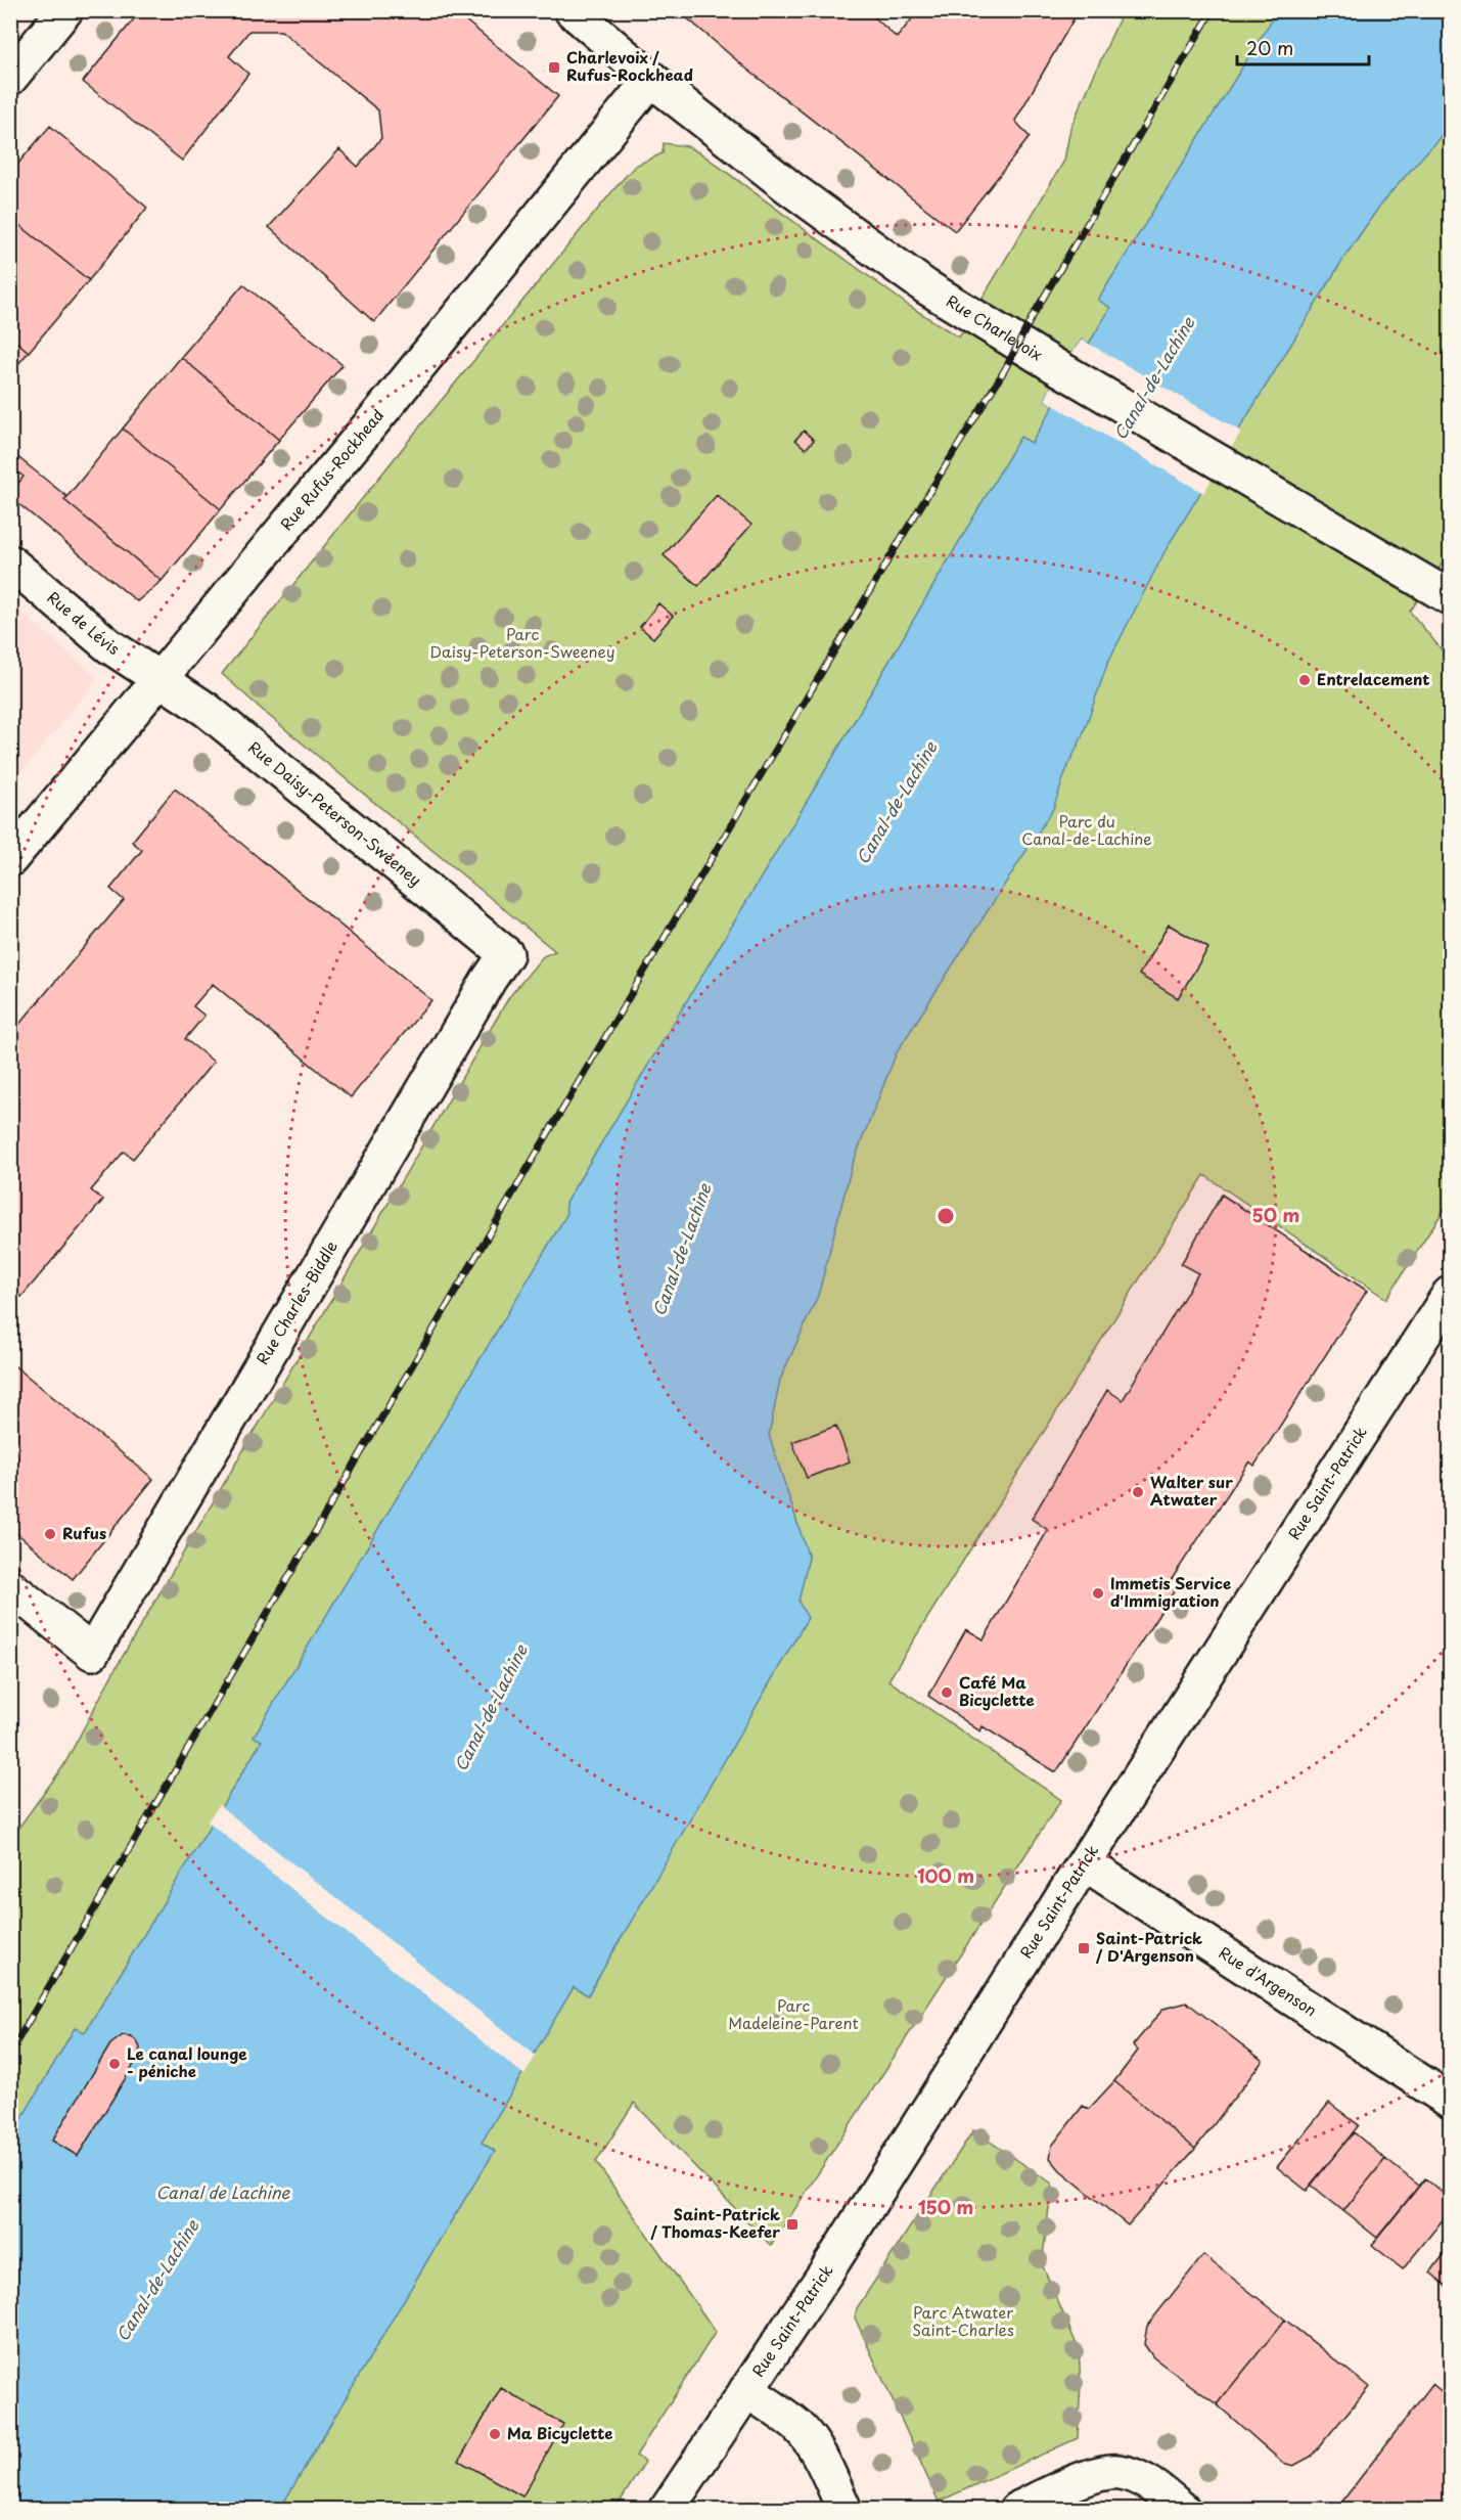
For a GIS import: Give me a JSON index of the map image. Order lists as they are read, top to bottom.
{
  "streets": {
    "street": [
      "Rue Charlevoix",
      "Rue Rufus-Rockhead",
      "Rue de Lévis",
      "Rue Daisy-Peterson-Sweeney",
      "Rue Charles-Biddle",
      "Rue Saint-Patrick",
      "Rue d'Argenson"
    ]
  },
  "crossings": [
    ["Rue Charlevoix", "Rue Rufus-Rockhead"],
    ["Rue Rufus-Rockhead", "Rue de Lévis"],
    ["Rue Rufus-Rockhead", "Rue Daisy-Peterson-Sweeney"],
    ["Rue de Lévis", "Rue Daisy-Peterson-Sweeney"],
    ["Rue Daisy-Peterson-Sweeney", "Rue Charles-Biddle"],
    ["Rue Saint-Patrick", "Rue d'Argenson"]
  ],
  "water": ["Canal-de-Lachine", "Canal de Lachine"],
  "parks": [
    "Parc Daisy-Peterson-Sweeney",
    "Parc du Canal-de-Lachine",
    "Parc Madeleine-Parent",
    "Parc Atwater Saint-Charles"
  ],
  "places": {
    "transit": ["Charlevoix / Rufus-Rockhead", "Saint-Patrick / D'Argenson", "Saint-Patrick / Thomas-Keefer"],
    "other": [
      "Entrelacement",
      "Walter sur Atwater",
      "Rufus",
      "Immetis Service d'Immigration",
      "Café Ma Bicyclette",
      "Le canal lounge - péniche",
      "Ma Bicyclette"
    ]
  },
  "scale_bar": "20 m",
  "rings": ["50 m", "100 m", "150 m"]
}
